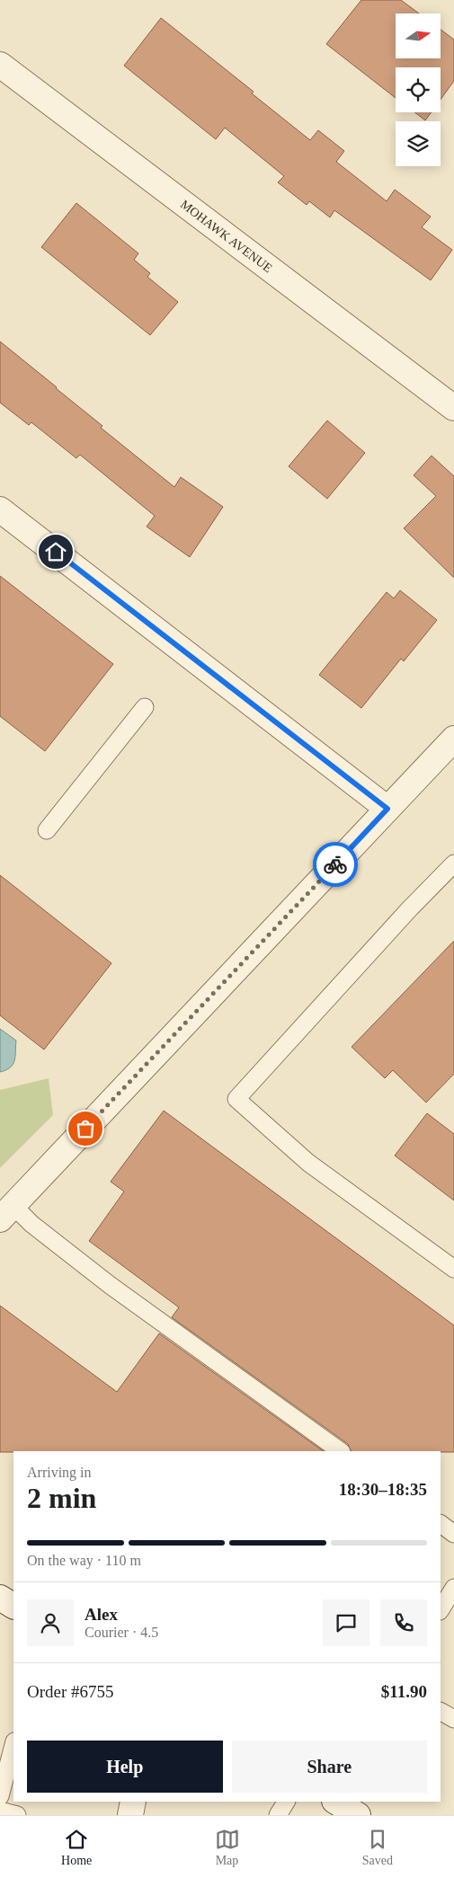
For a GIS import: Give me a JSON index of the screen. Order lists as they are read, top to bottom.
{
  "streets": {
    "street": ["MOHAWK AVENUE"]
  },
  "north": "right",
  "page": {
    "heading": ["2 min", "Arriving in", "18:30–18:35"],
    "panel": [
      "Alex",
      "Courier · 4.5",
      "Order #6755",
      "$11.90"
    ],
    "bar": "On the way · 110 m",
    "buttons": ["Help", "Share"],
    "tabs": ["Home", "Map", "Saved"]
  }
}
